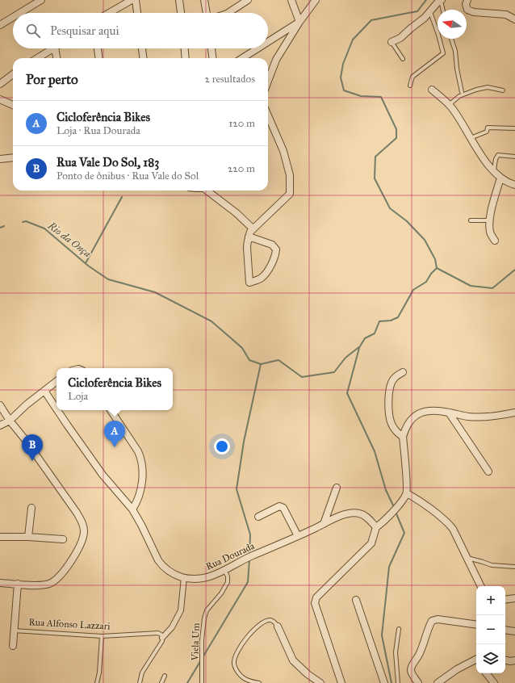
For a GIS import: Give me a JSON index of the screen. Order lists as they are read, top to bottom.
{
  "streets": {
    "street": ["Rua Dourada", "Rua Alfonso Lazzari"],
    "lane": ["Viela Um"]
  },
  "crossings": [
    ["Rua Dourada", "Viela Um"]
  ],
  "water": ["Rio da Onça"],
  "north": "left",
  "page": {
    "search": "Pesquisar aqui",
    "heading": ["Por perto", "2 resultados"],
    "list": [
      {
        "mark": "A",
        "name": "Cicloferência Bikes",
        "note": "Loja · Rua Dourada",
        "value": "120 m"
      },
      {
        "mark": "B",
        "name": "Rua Vale Do Sol, 183",
        "note": "Ponto de ônibus · Rua Vale do Sol",
        "value": "220 m"
      }
    ],
    "popup": ["Cicloferência Bikes", "Loja"],
    "pins": ["A", "B"],
    "map_buttons": ["+", "−"]
  }
}
